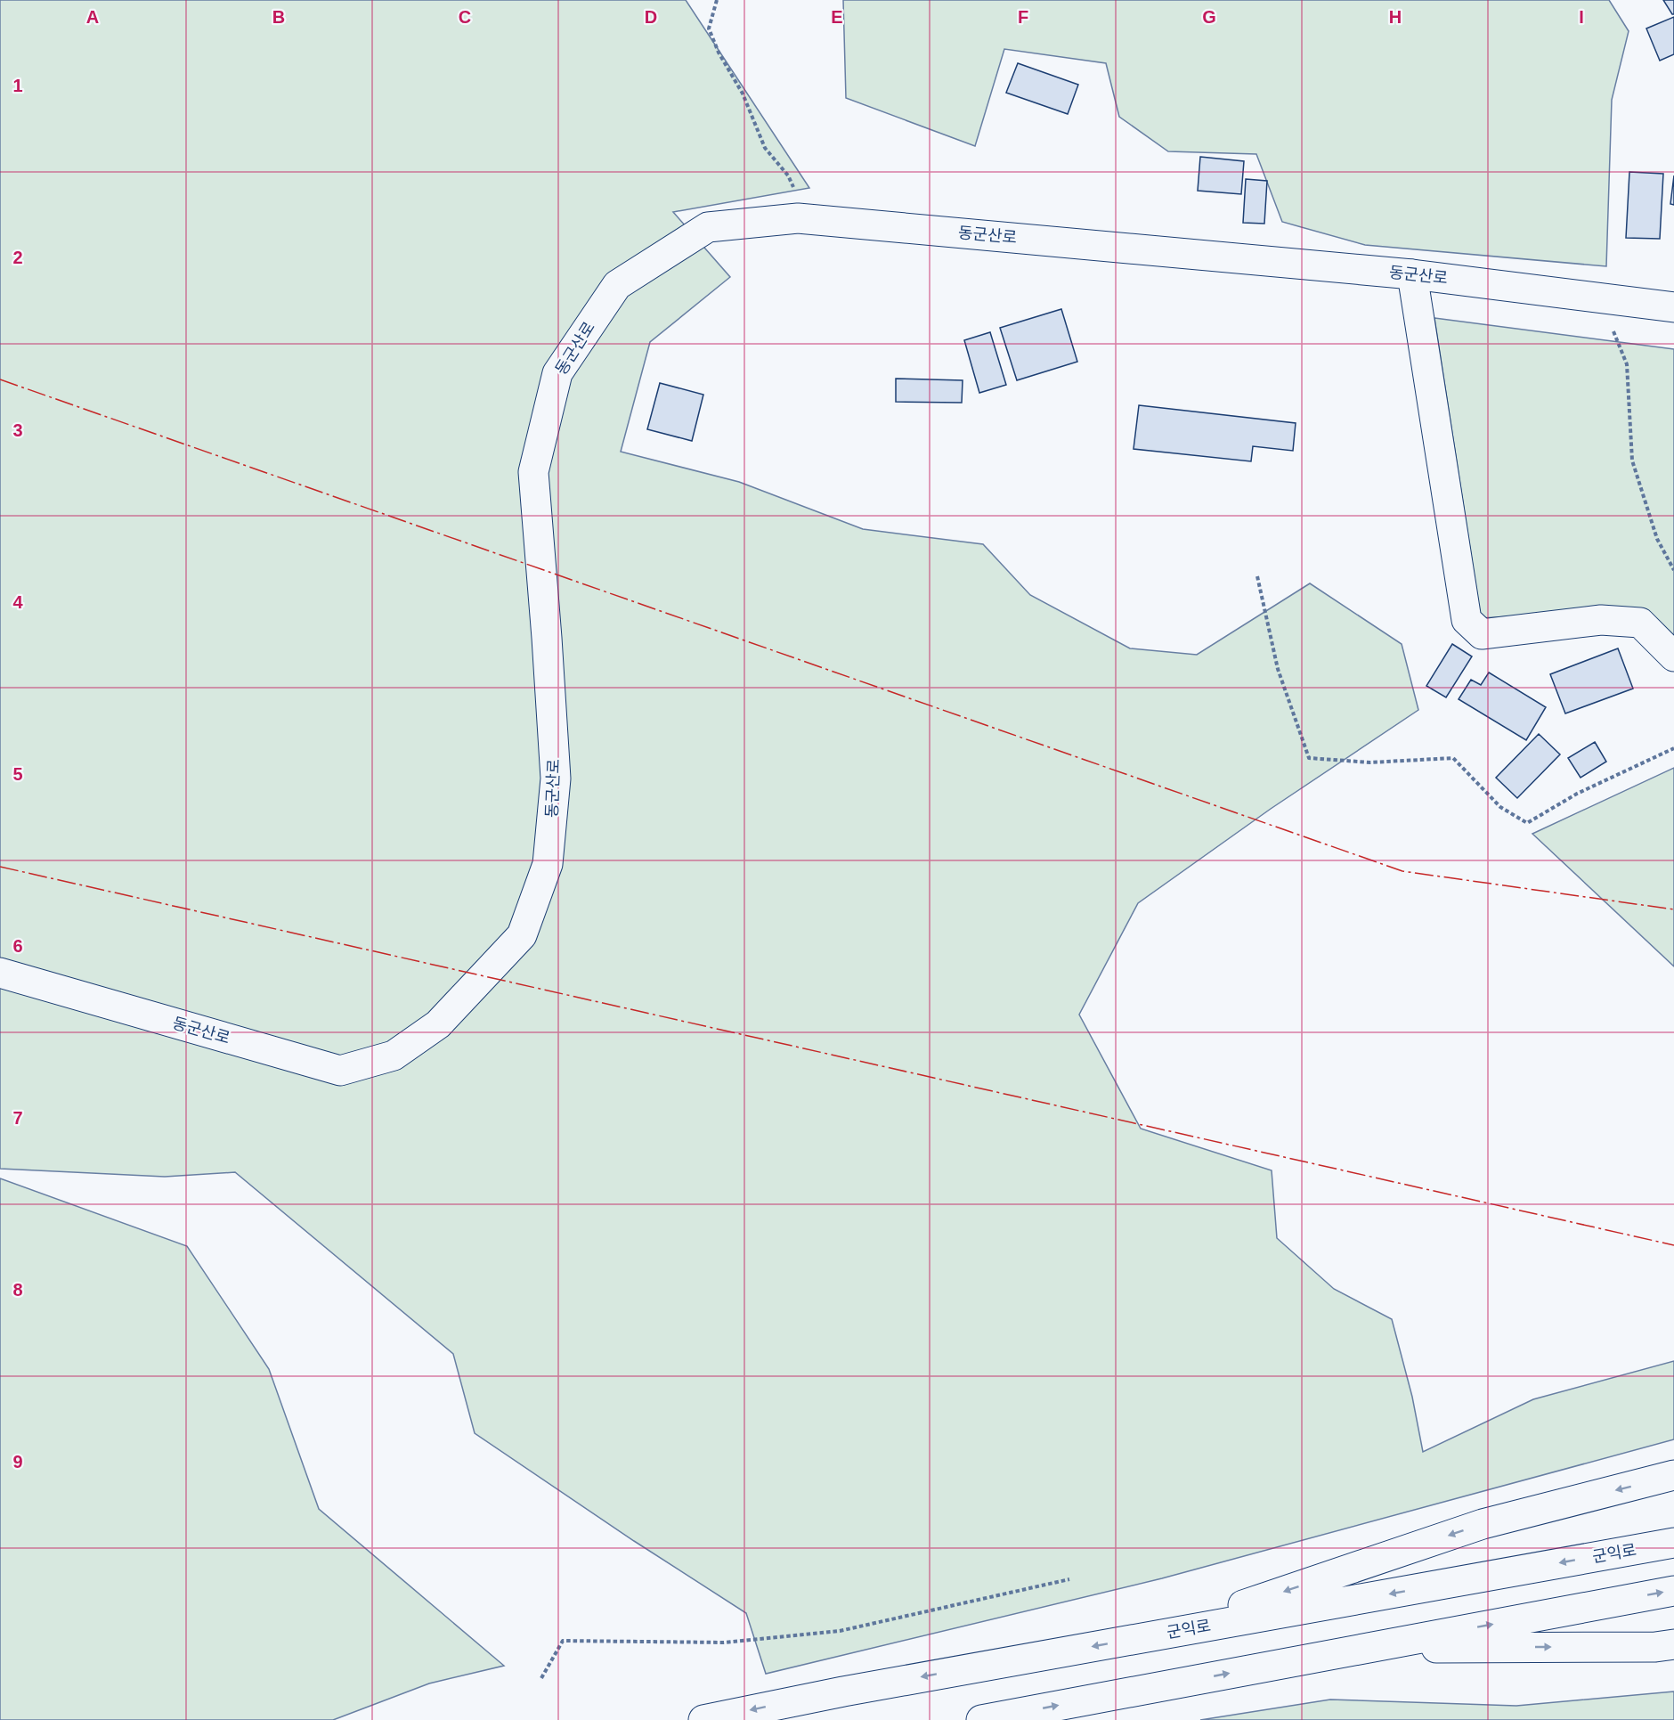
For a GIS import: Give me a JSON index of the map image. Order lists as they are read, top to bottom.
{
  "streets": {
    "main road": ["동군산로", "군익로"]
  },
  "grid": {
    "columns": [
      "A",
      "B",
      "C",
      "D",
      "E",
      "F",
      "G",
      "H",
      "I"
    ],
    "rows": [
      "1",
      "2",
      "3",
      "4",
      "5",
      "6",
      "7",
      "8",
      "9"
    ]
  }
}
